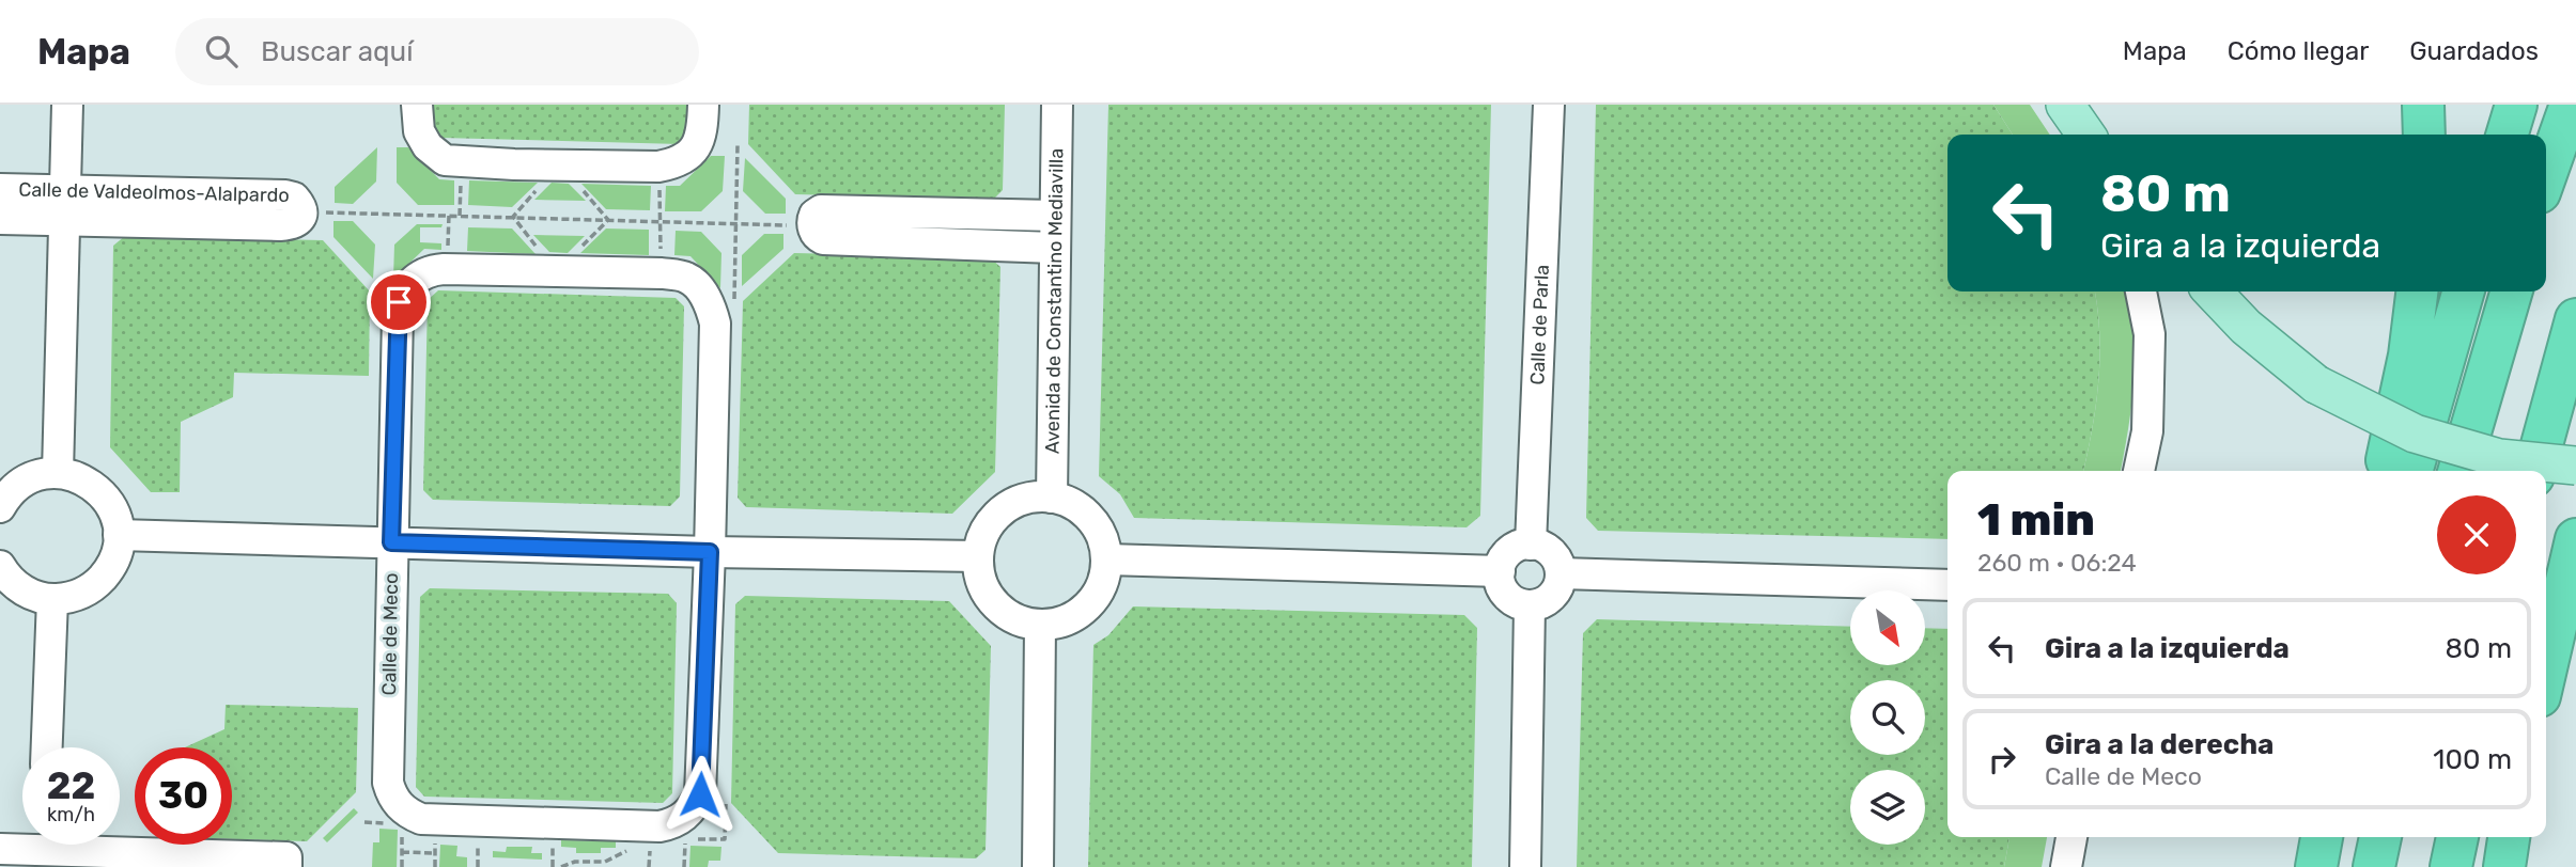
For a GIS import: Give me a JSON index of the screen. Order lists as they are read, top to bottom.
{
  "streets": {
    "street": [
      "Calle de Valdeolmos-Alalpardo",
      "Avenida de Constantino Mediavilla",
      "Calle de Parla",
      "Calle de Meco"
    ]
  },
  "north": "bottom right",
  "page": {
    "header": "Mapa",
    "search": "Buscar aquí",
    "nav": ["Mapa", "Cómo llegar", "Guardados"],
    "turn": ["80 m", "Gira a la izquierda"],
    "heading": ["1 min", "260 m · 06:24"],
    "list": [
      {
        "name": "Gira a la izquierda",
        "value": "80 m"
      },
      {
        "name": "Gira a la derecha",
        "note": "Calle de Meco",
        "value": "100 m"
      }
    ],
    "speed": "22 km/h",
    "limit": "30"
  }
}
